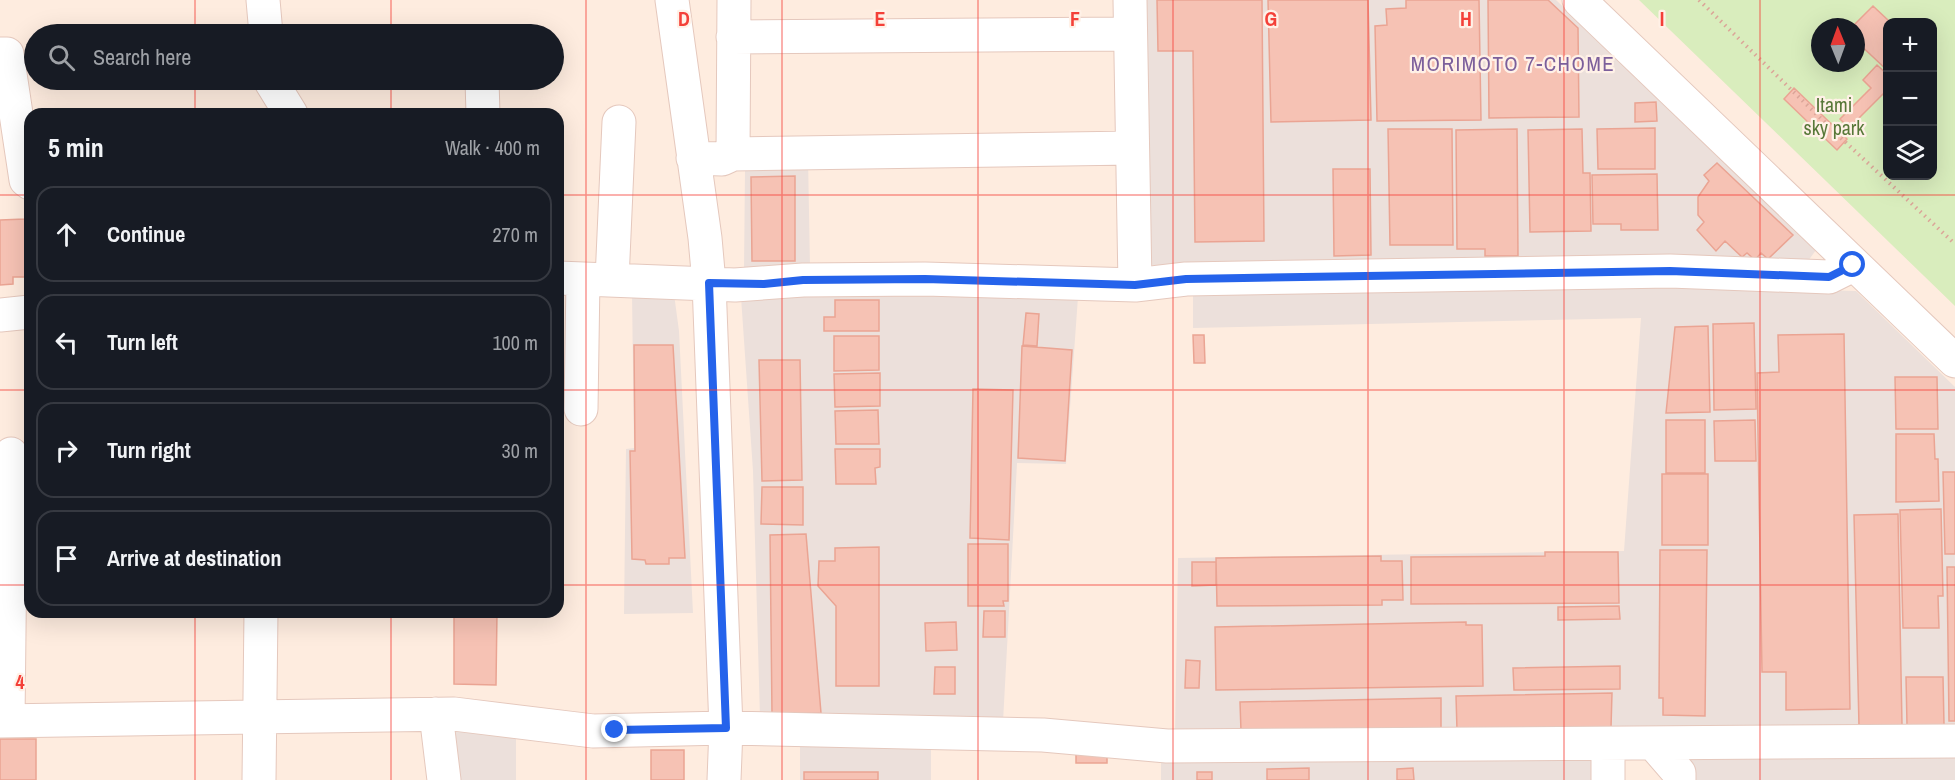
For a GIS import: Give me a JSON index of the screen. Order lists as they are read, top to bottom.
{
  "districts": ["MORIMOTO 7-CHOME"],
  "parks": ["Itami sky park"],
  "north": "top",
  "page": {
    "map_buttons": ["+", "−"],
    "search": "Search here",
    "heading": ["5 min", "Walk · 400 m"],
    "list": [
      ["Continue", "270 m"],
      ["Turn left", "100 m"],
      ["Turn right", "30 m"],
      "Arrive at destination"
    ]
  },
  "grid": {
    "columns": [
      "D",
      "E",
      "F",
      "G",
      "H",
      "I"
    ],
    "rows": ["4"]
  }
}
